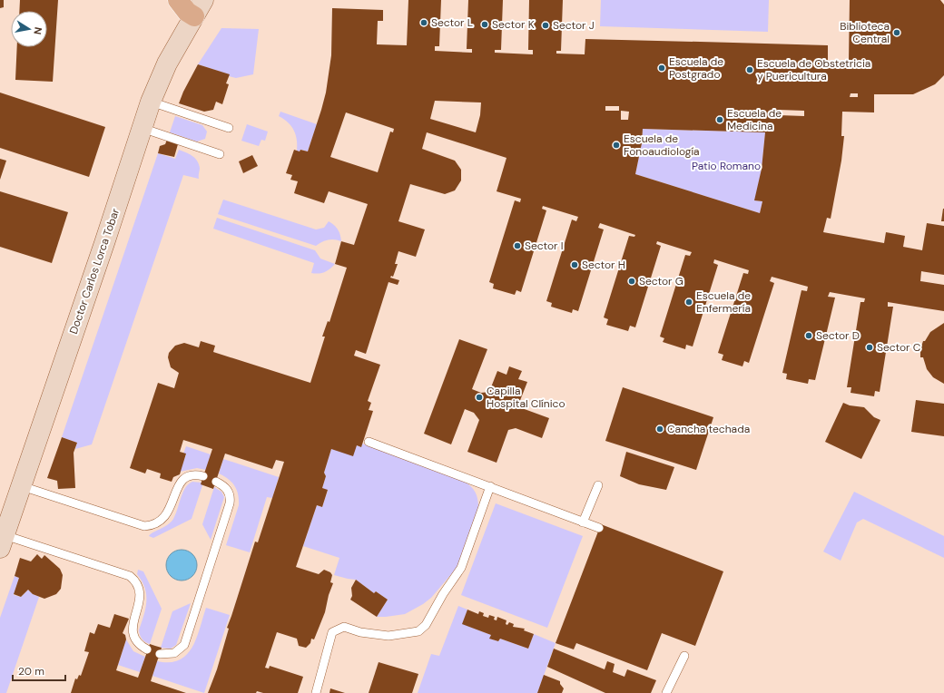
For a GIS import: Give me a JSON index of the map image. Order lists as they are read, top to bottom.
{
  "streets": {
    "main road": ["Doctor Carlos Lorca Tobar"]
  },
  "parks": ["Patio Romano"],
  "places": [
    "Sector L",
    "Sector K",
    "Sector J",
    "Biblioteca Central",
    "Escuela de Postgrado",
    "Escuela de Obstetricia y Puericultura",
    "Escuela de Medicina",
    "Escuela de Fonoaudiología",
    "Sector I",
    "Sector H",
    "Sector G",
    "Escuela de Enfermería",
    "Sector D",
    "Sector C",
    "Capilla Hospital Clínico",
    "Cancha techada"
  ],
  "scale_bar": "20 m",
  "north": "right"
}
